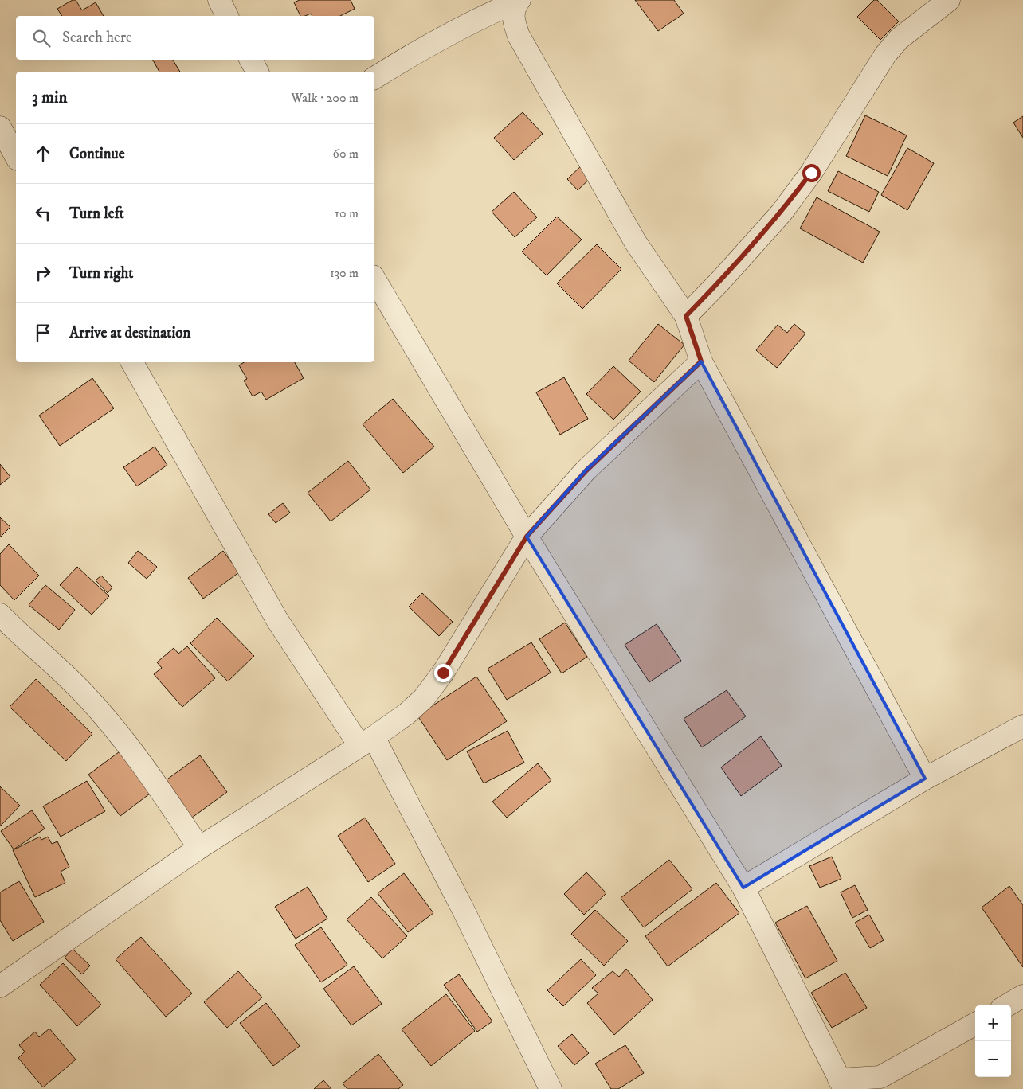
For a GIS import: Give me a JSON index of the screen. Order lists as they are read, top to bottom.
{
  "page": {
    "search": "Search here",
    "heading": ["3 min", "Walk · 200 m"],
    "list": [
      ["Continue", "60 m"],
      ["Turn left", "10 m"],
      ["Turn right", "130 m"],
      "Arrive at destination"
    ],
    "map_buttons": ["+", "−"]
  }
}
